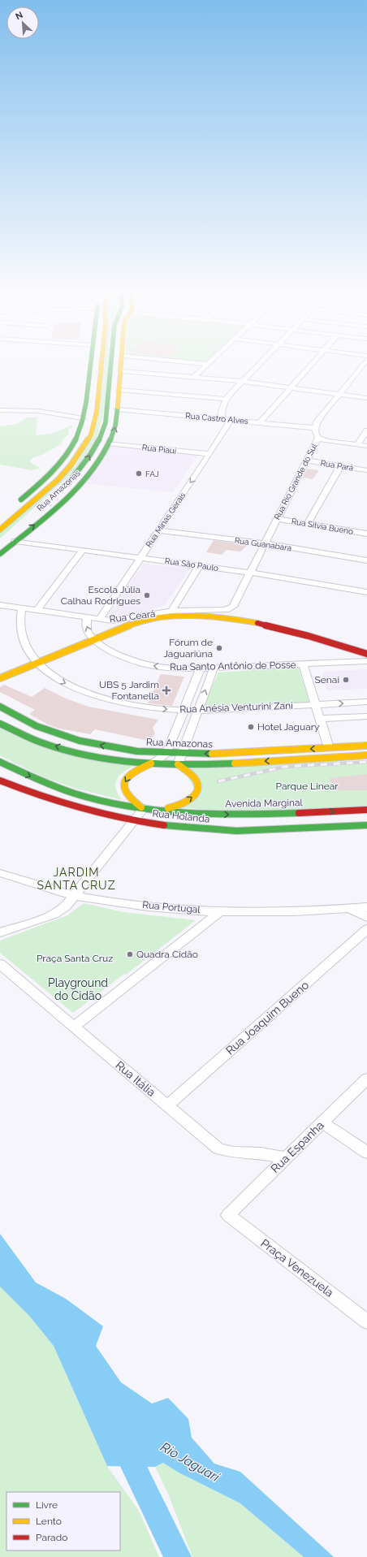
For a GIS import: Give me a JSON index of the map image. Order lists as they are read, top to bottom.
{
  "streets": {
    "street": [
      "Rua Castro Alves",
      "Rua Piauí",
      "Rua Pará",
      "Rua Rio Grande do Sul",
      "Rua Amazonas",
      "Rua Minas Gerais",
      "Rua Silvia Bueno",
      "Rua Guanabara",
      "Rua São Paulo",
      "Rua Ceará",
      "Rua Santo Antônio de Posse",
      "Rua Anésia Venturini Zani",
      "Avenida Marginal",
      "Rua Holanda",
      "Rua Portugal",
      "Rua Joaquim Bueno",
      "Rua Itália",
      "Rua Espanha",
      "Praça Venezuela"
    ]
  },
  "crossings": [
    ["Rua Castro Alves", "Rua Rio Grande do Sul"],
    ["Rua Castro Alves", "Rua Amazonas"],
    ["Rua Castro Alves", "Rua Minas Gerais"],
    ["Rua Piauí", "Rua Amazonas"],
    ["Rua Piauí", "Rua Minas Gerais"],
    ["Rua Pará", "Rua Rio Grande do Sul"],
    ["Rua Rio Grande do Sul", "Rua Silvia Bueno"],
    ["Rua Rio Grande do Sul", "Rua Guanabara"],
    ["Rua Rio Grande do Sul", "Rua São Paulo"],
    ["Rua Rio Grande do Sul", "Rua Ceará"],
    ["Rua Amazonas", "Rua São Paulo"],
    ["Rua Minas Gerais", "Rua Guanabara"],
    ["Rua Minas Gerais", "Rua São Paulo"],
    ["Rua Minas Gerais", "Rua Ceará"],
    ["Rua Ceará", "Rua Santo Antônio de Posse"],
    ["Rua Ceará", "Rua Anésia Venturini Zani"],
    ["Rua Joaquim Bueno", "Rua Itália"],
    ["Rua Itália", "Rua Espanha"],
    ["Rua Espanha", "Praça Venezuela"]
  ],
  "one_way": ["Rua Minas Gerais", "Rua Santo Antônio de Posse"],
  "districts": ["JARDIM SANTA CRUZ"],
  "water": ["Rio Jaguari"],
  "parks": ["Parque Linear", "Praça Santa Cruz", "Playground do Cidão"],
  "places": {
    "other": [
      "FAJ",
      "Escola Júlia Calhau Rodrigues",
      "Fórum de Jaguariúna",
      "Senai",
      "Hotel Jaguary",
      "Quadra Cidão"
    ],
    "health": ["UBS 5 Jardim Fontanella"]
  },
  "legend": ["Livre", "Lento", "Parado"],
  "north": "top left"
}
